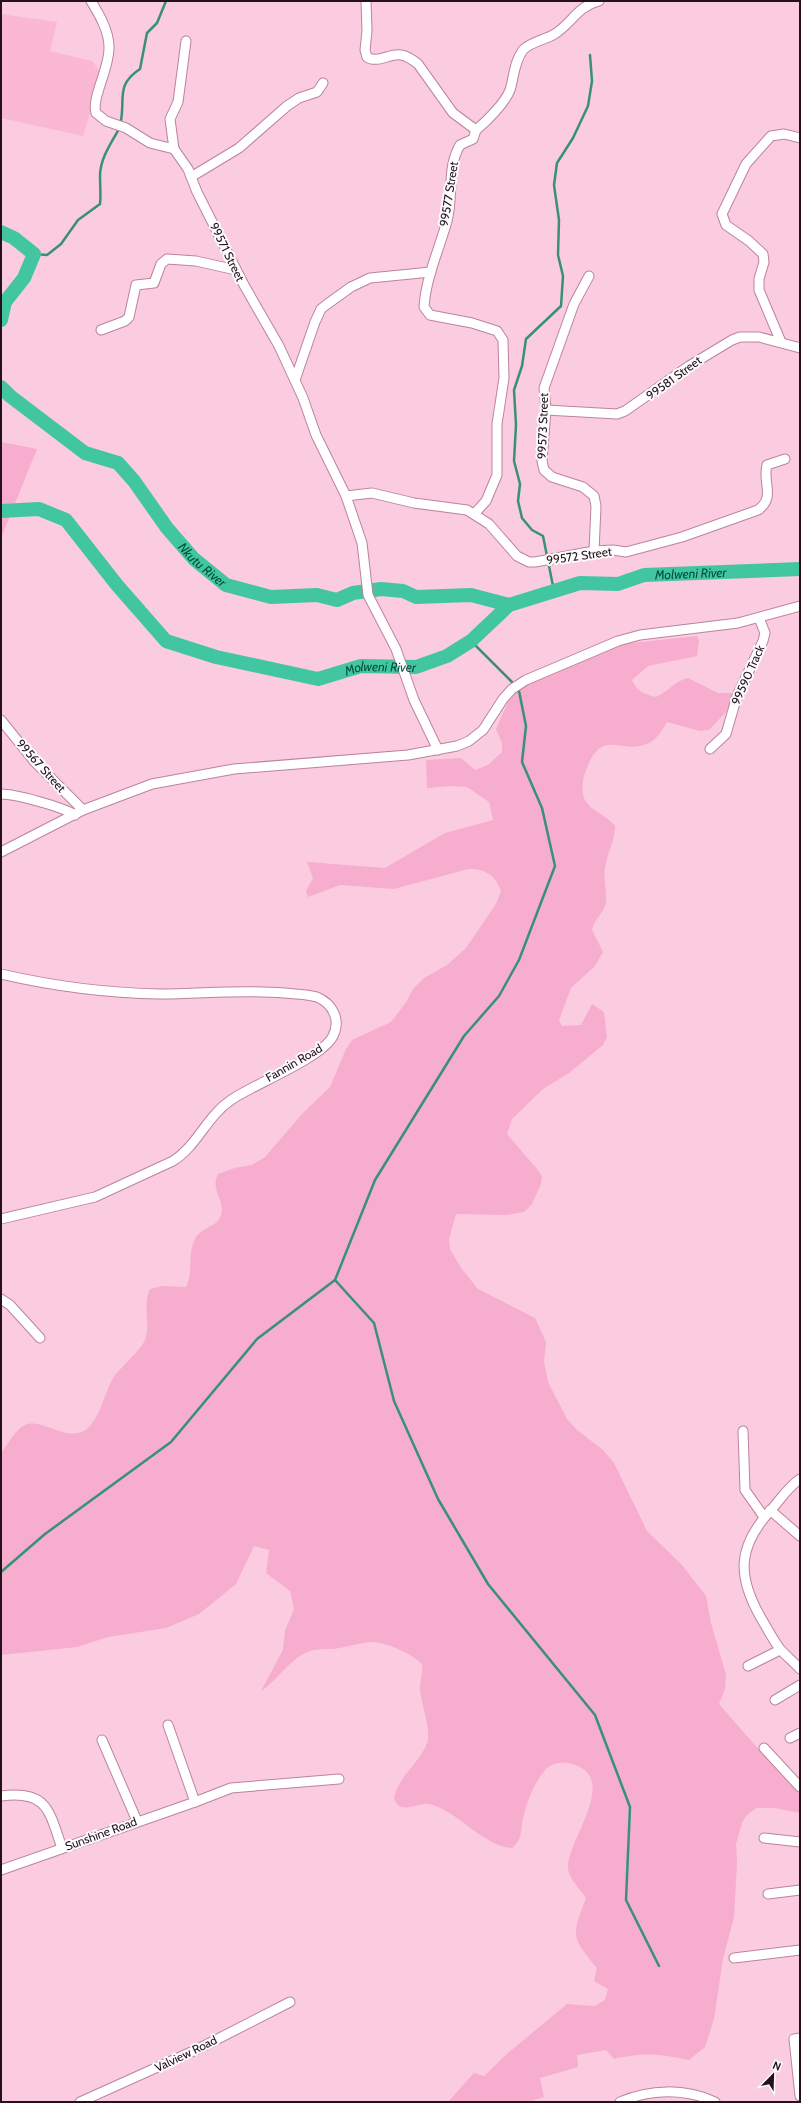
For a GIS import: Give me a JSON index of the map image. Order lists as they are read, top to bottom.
{
  "streets": {
    "street": [
      "99577 Street",
      "99571 Street",
      "99581 Street",
      "99573 Street",
      "99572 Street",
      "99590 Track",
      "99567 Street",
      "Fannin Road",
      "Sunshine Road",
      "Valview Road"
    ]
  },
  "crossings": [
    ["99577 Street", "99572 Street"],
    ["99571 Street", "99572 Street"],
    ["99581 Street", "99573 Street"],
    ["99573 Street", "99572 Street"]
  ],
  "water": ["Nkutu River", "Molweni River"],
  "north": "top right"
}
